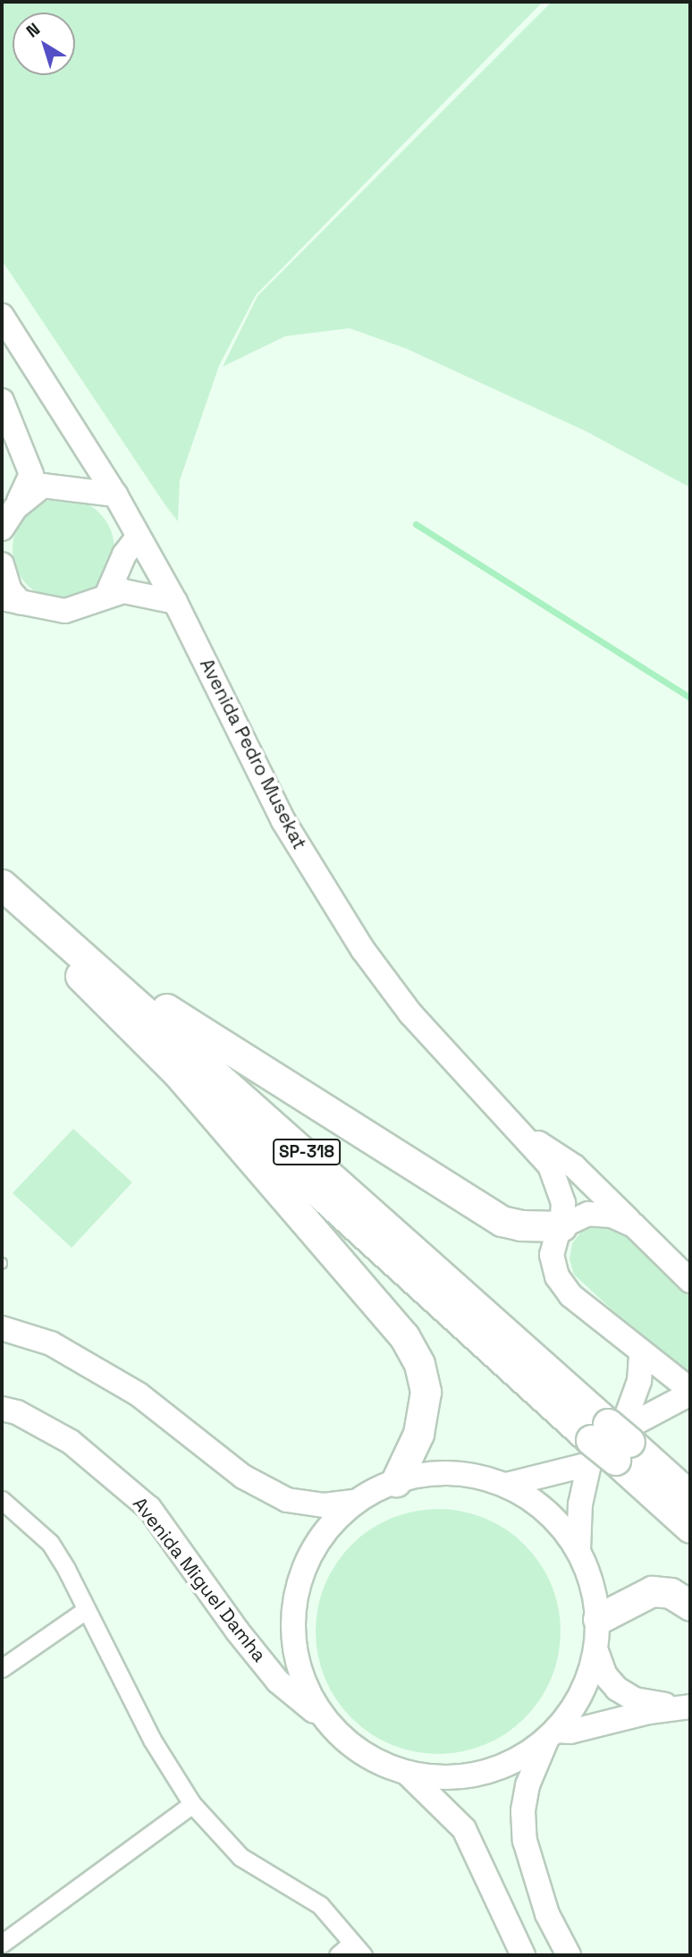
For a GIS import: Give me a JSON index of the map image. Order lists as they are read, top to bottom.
{
  "streets": {
    "highway": ["SP-318"],
    "street": ["Avenida Pedro Musekat", "Avenida Miguel Damha"]
  },
  "north": "top left"
}
